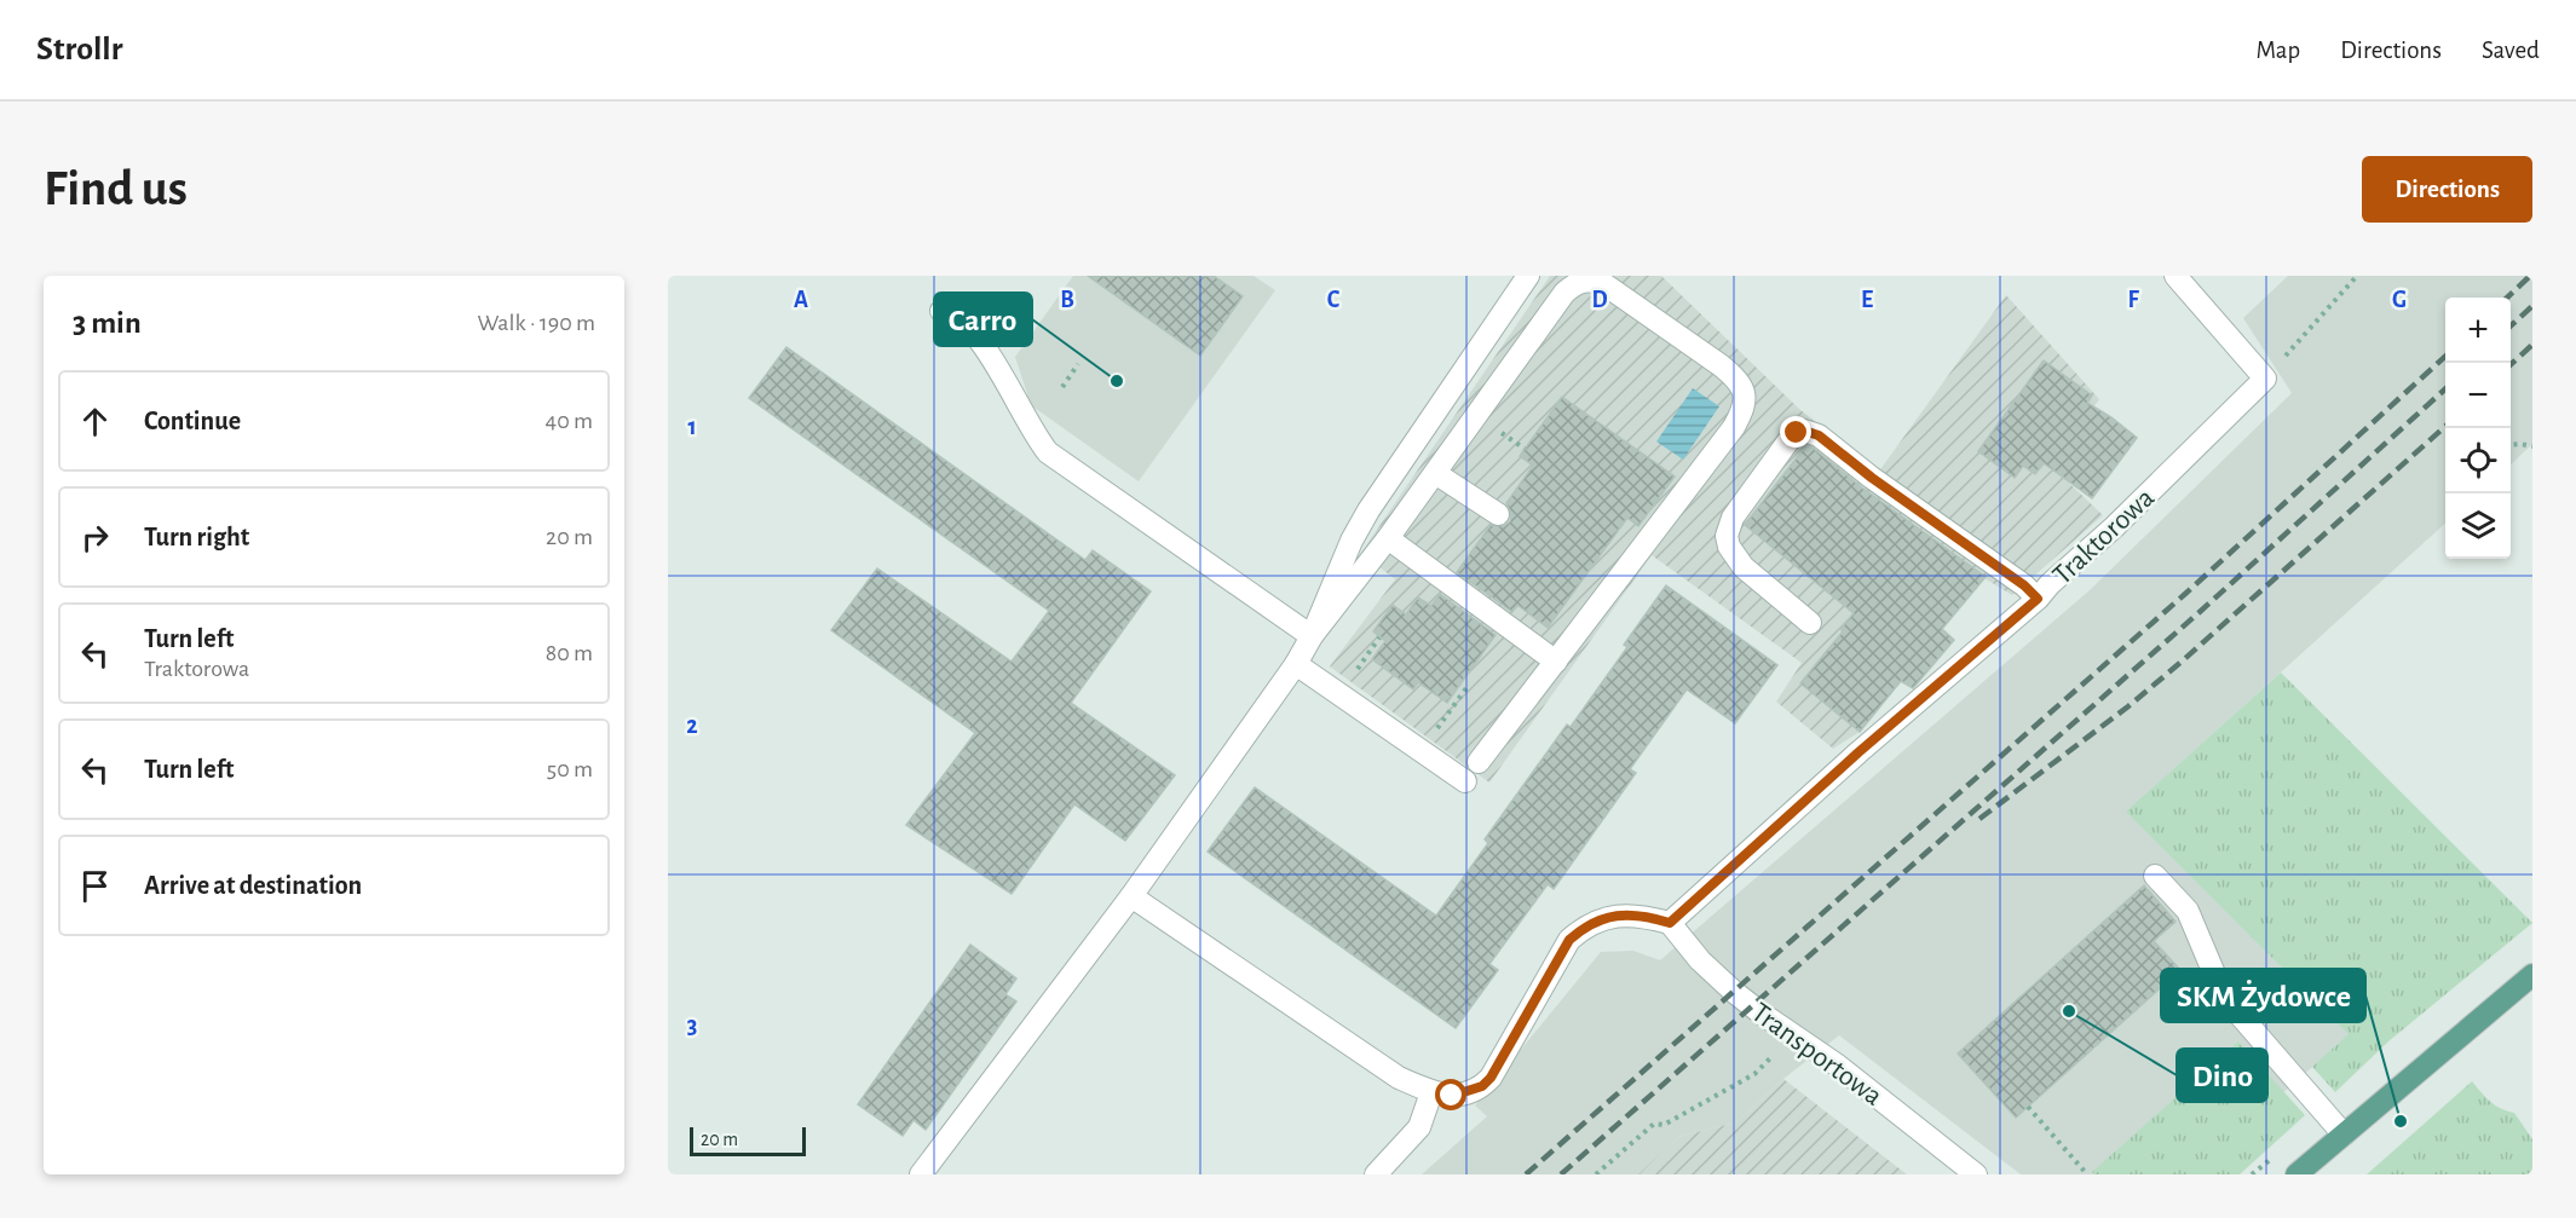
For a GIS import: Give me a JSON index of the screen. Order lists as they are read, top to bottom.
{
  "streets": {
    "lane": ["Traktorowa", "Transportowa"]
  },
  "crossings": [
    ["Traktorowa", "Transportowa"]
  ],
  "places": ["Carro", "Dino", "SKM Żydowce"],
  "scale_bar": "20 m",
  "page": {
    "header": "Strollr",
    "nav": ["Map", "Directions", "Saved"],
    "buttons": "Directions",
    "title": "Find us",
    "heading": ["3 min", "Walk · 190 m"],
    "map_buttons": ["+", "−"],
    "list": [
      ["Continue", "40 m"],
      ["Turn right", "20 m"],
      ["Turn left", "Traktorowa", "80 m"],
      ["Turn left", "50 m"],
      "Arrive at destination"
    ],
    "scale": "20 m"
  },
  "grid": {
    "columns": [
      "A",
      "B",
      "C",
      "D",
      "E",
      "F",
      "G"
    ],
    "rows": ["1", "2", "3"]
  }
}
